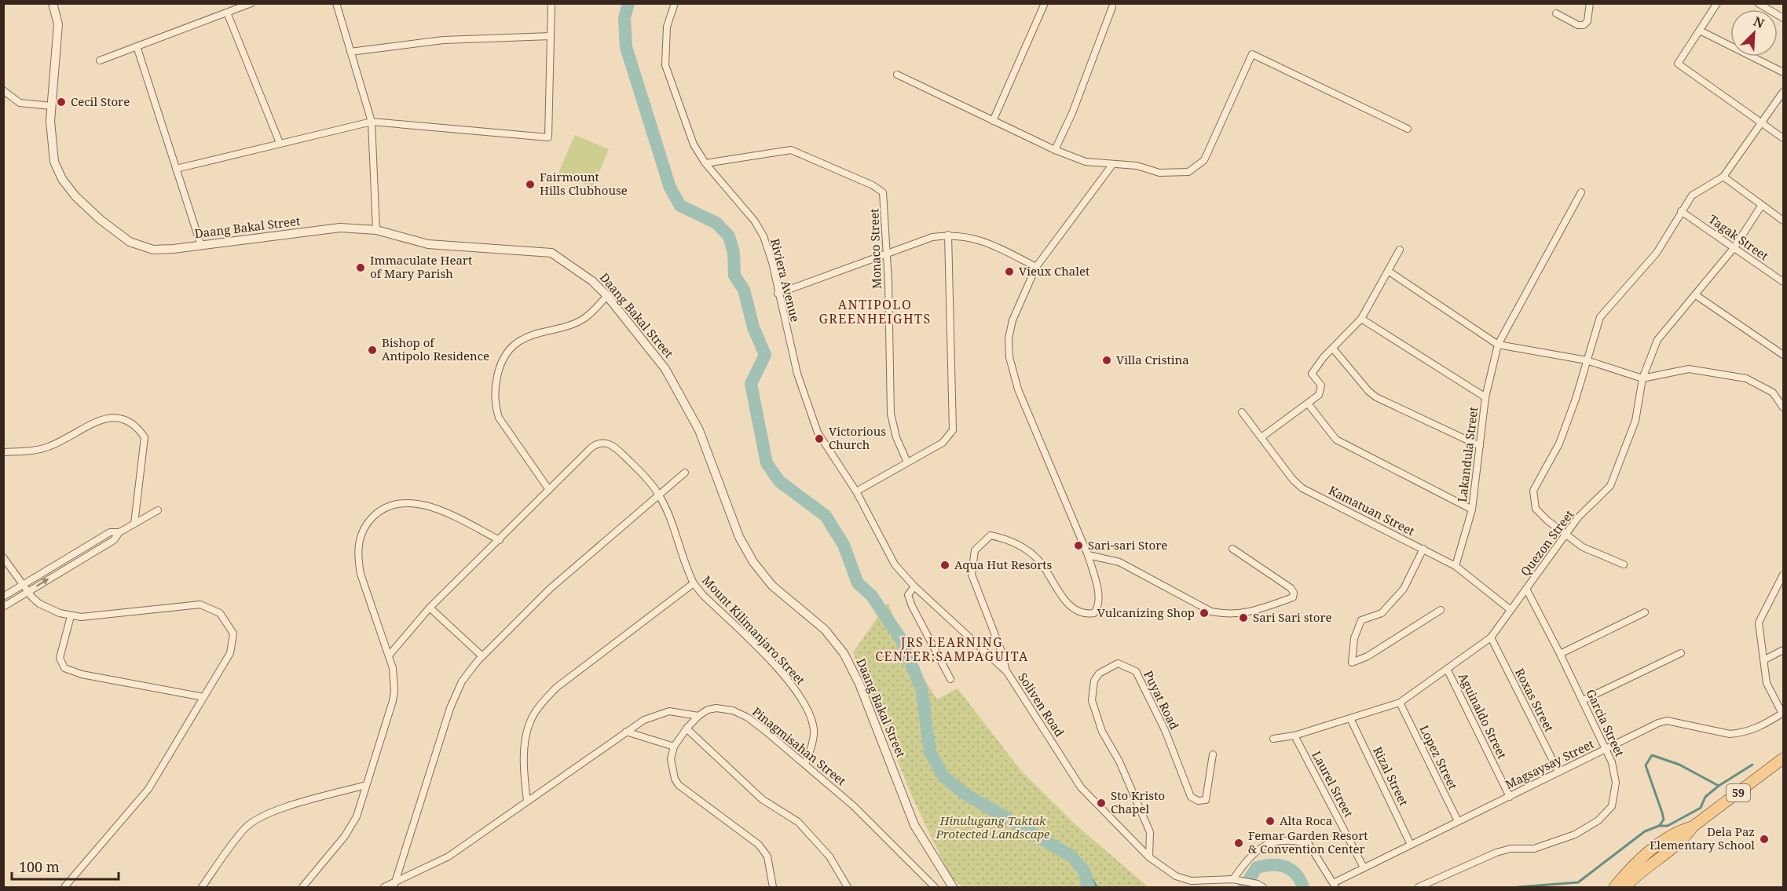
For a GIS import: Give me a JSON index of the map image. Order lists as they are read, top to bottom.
{
  "streets": {
    "main road": ["59"],
    "street": [
      "Daang Bakal Street",
      "Tagak Street",
      "Monaco Street",
      "Riviera Avenue",
      "Lakandula Street",
      "Kamatuan Street",
      "Quezon Street",
      "Mount Kilimanjaro Street",
      "Puyat Road",
      "Roxas Street",
      "Soliven Road",
      "Aguinaldo Street",
      "Garcia Street",
      "Pinagmisahan Street",
      "Lopez Street",
      "Magsaysay Street",
      "Rizal Street",
      "Laurel Street"
    ]
  },
  "crossings": [
    ["Tagak Street", "Quezon Street"],
    ["Monaco Street", "Riviera Avenue"],
    ["Riviera Avenue", "Soliven Road"],
    ["Lakandula Street", "Kamatuan Street"],
    ["Kamatuan Street", "Quezon Street"],
    ["Quezon Street", "Roxas Street"],
    ["Quezon Street", "Aguinaldo Street"],
    ["Quezon Street", "Garcia Street"],
    ["Quezon Street", "Lopez Street"],
    ["Quezon Street", "Rizal Street"],
    ["Quezon Street", "Laurel Street"],
    ["Mount Kilimanjaro Street", "Pinagmisahan Street"],
    ["Puyat Road", "Soliven Road"],
    ["Roxas Street", "Magsaysay Street"],
    ["Aguinaldo Street", "Magsaysay Street"],
    ["Garcia Street", "Magsaysay Street"],
    ["Lopez Street", "Magsaysay Street"],
    ["Magsaysay Street", "Rizal Street"],
    ["Magsaysay Street", "Laurel Street"]
  ],
  "districts": ["ANTIPOLO GREENHEIGHTS", "JRS LEARNING CENTER;SAMPAGUITA"],
  "parks": ["Hinulugang Taktak Protected Landscape"],
  "places": [
    "Cecil Store",
    "Fairmount Hills Clubhouse",
    "Immaculate Heart of Mary Parish",
    "Vieux Chalet",
    "Bishop of Antipolo Residence",
    "Villa Cristina",
    "Victorious Church",
    "Sari-sari Store",
    "Aqua Hut Resorts",
    "Vulcanizing Shop",
    "Sari Sari store",
    "Sto Kristo Chapel",
    "Alta Roca",
    "Dela Paz Elementary School",
    "Femar Garden Resort & Convention Center"
  ],
  "scale_bar": "100 m",
  "north": "top right"
}
